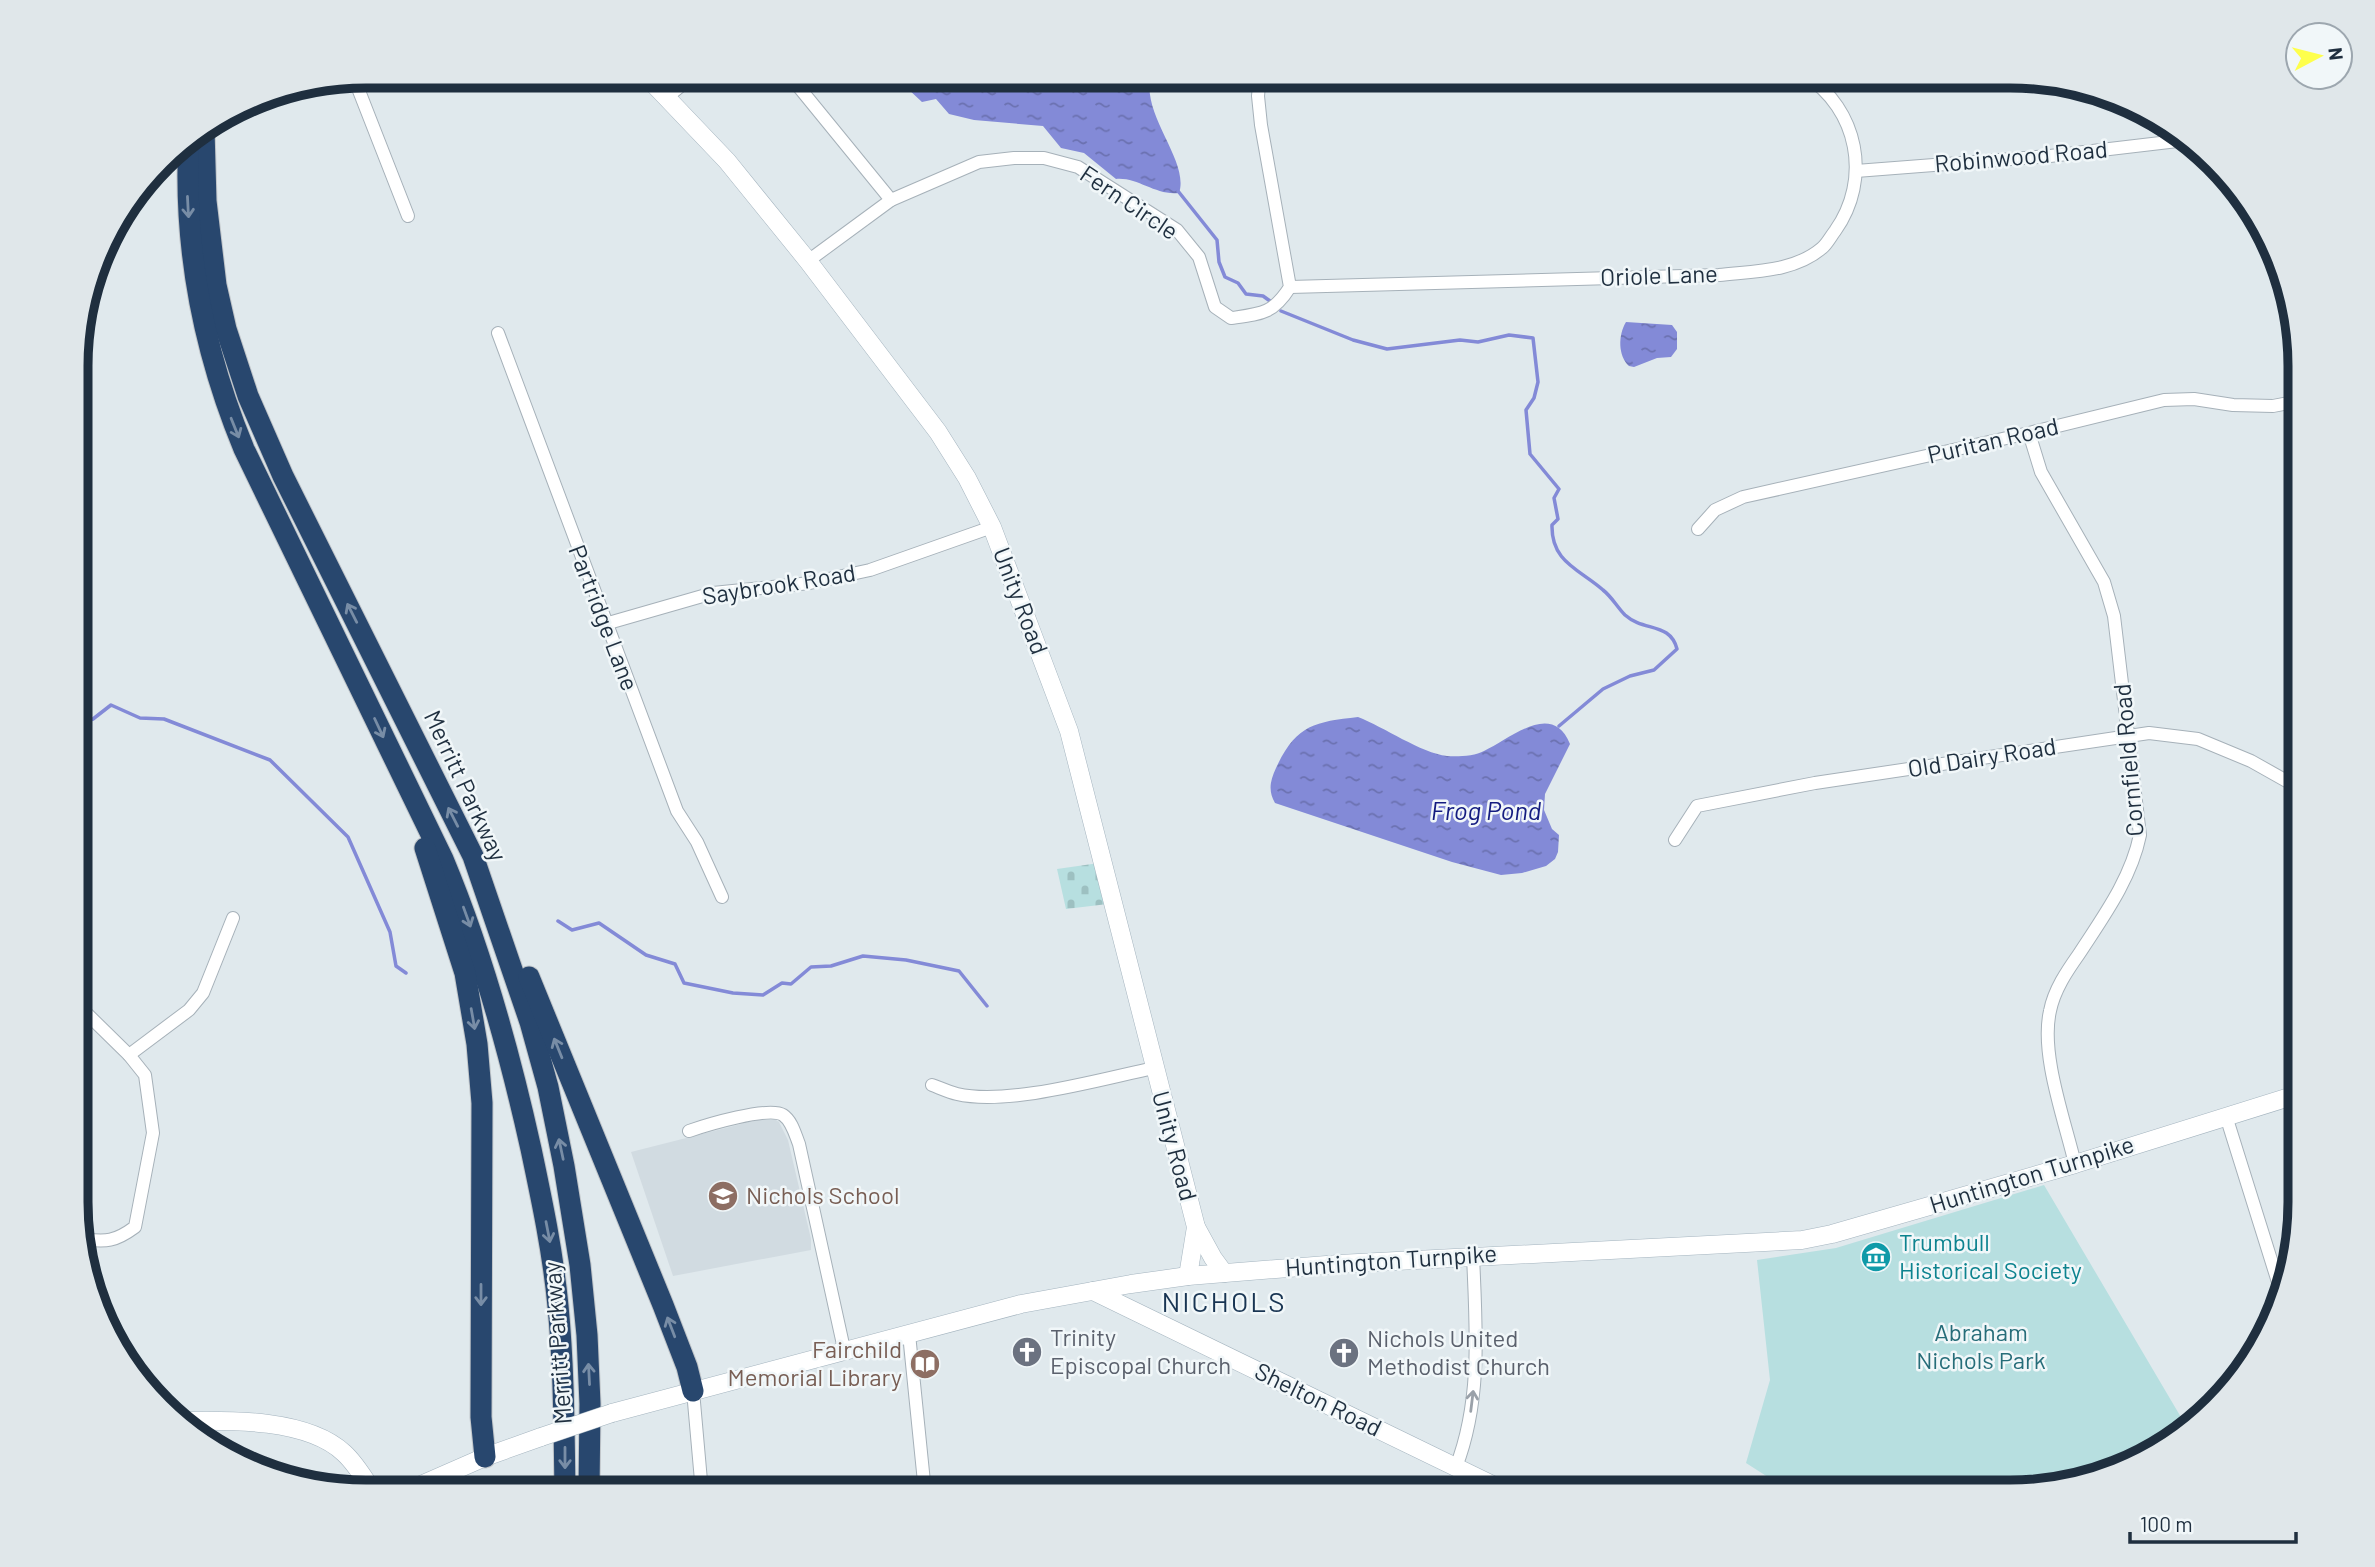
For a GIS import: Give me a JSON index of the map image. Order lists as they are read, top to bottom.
{
  "streets": {
    "highway": ["Merritt Parkway"],
    "main road": ["Unity Road", "Huntington Turnpike", "Shelton Road"],
    "street": [
      "Robinwood Road",
      "Fern Circle",
      "Oriole Lane",
      "Puritan Road",
      "Saybrook Road",
      "Partridge Lane",
      "Old Dairy Road",
      "Cornfield Road"
    ]
  },
  "crossings": [
    ["Robinwood Road", "Oriole Lane"],
    ["Fern Circle", "Oriole Lane"],
    ["Fern Circle", "Unity Road"],
    ["Puritan Road", "Cornfield Road"],
    ["Saybrook Road", "Unity Road"],
    ["Saybrook Road", "Partridge Lane"],
    ["Unity Road", "Huntington Turnpike"],
    ["Old Dairy Road", "Cornfield Road"],
    ["Cornfield Road", "Huntington Turnpike"],
    ["Huntington Turnpike", "Shelton Road"]
  ],
  "districts": ["NICHOLS"],
  "water": ["Frog Pond"],
  "parks": ["Abraham Nichols Park"],
  "places": {
    "school or university": ["Nichols School"],
    "museum": ["Trumbull Historical Society"],
    "church": ["Trinity Episcopal Church", "Nichols United Methodist Church"],
    "library": ["Fairchild Memorial Library"]
  },
  "scale_bar": "100 m",
  "north": "right"
}
